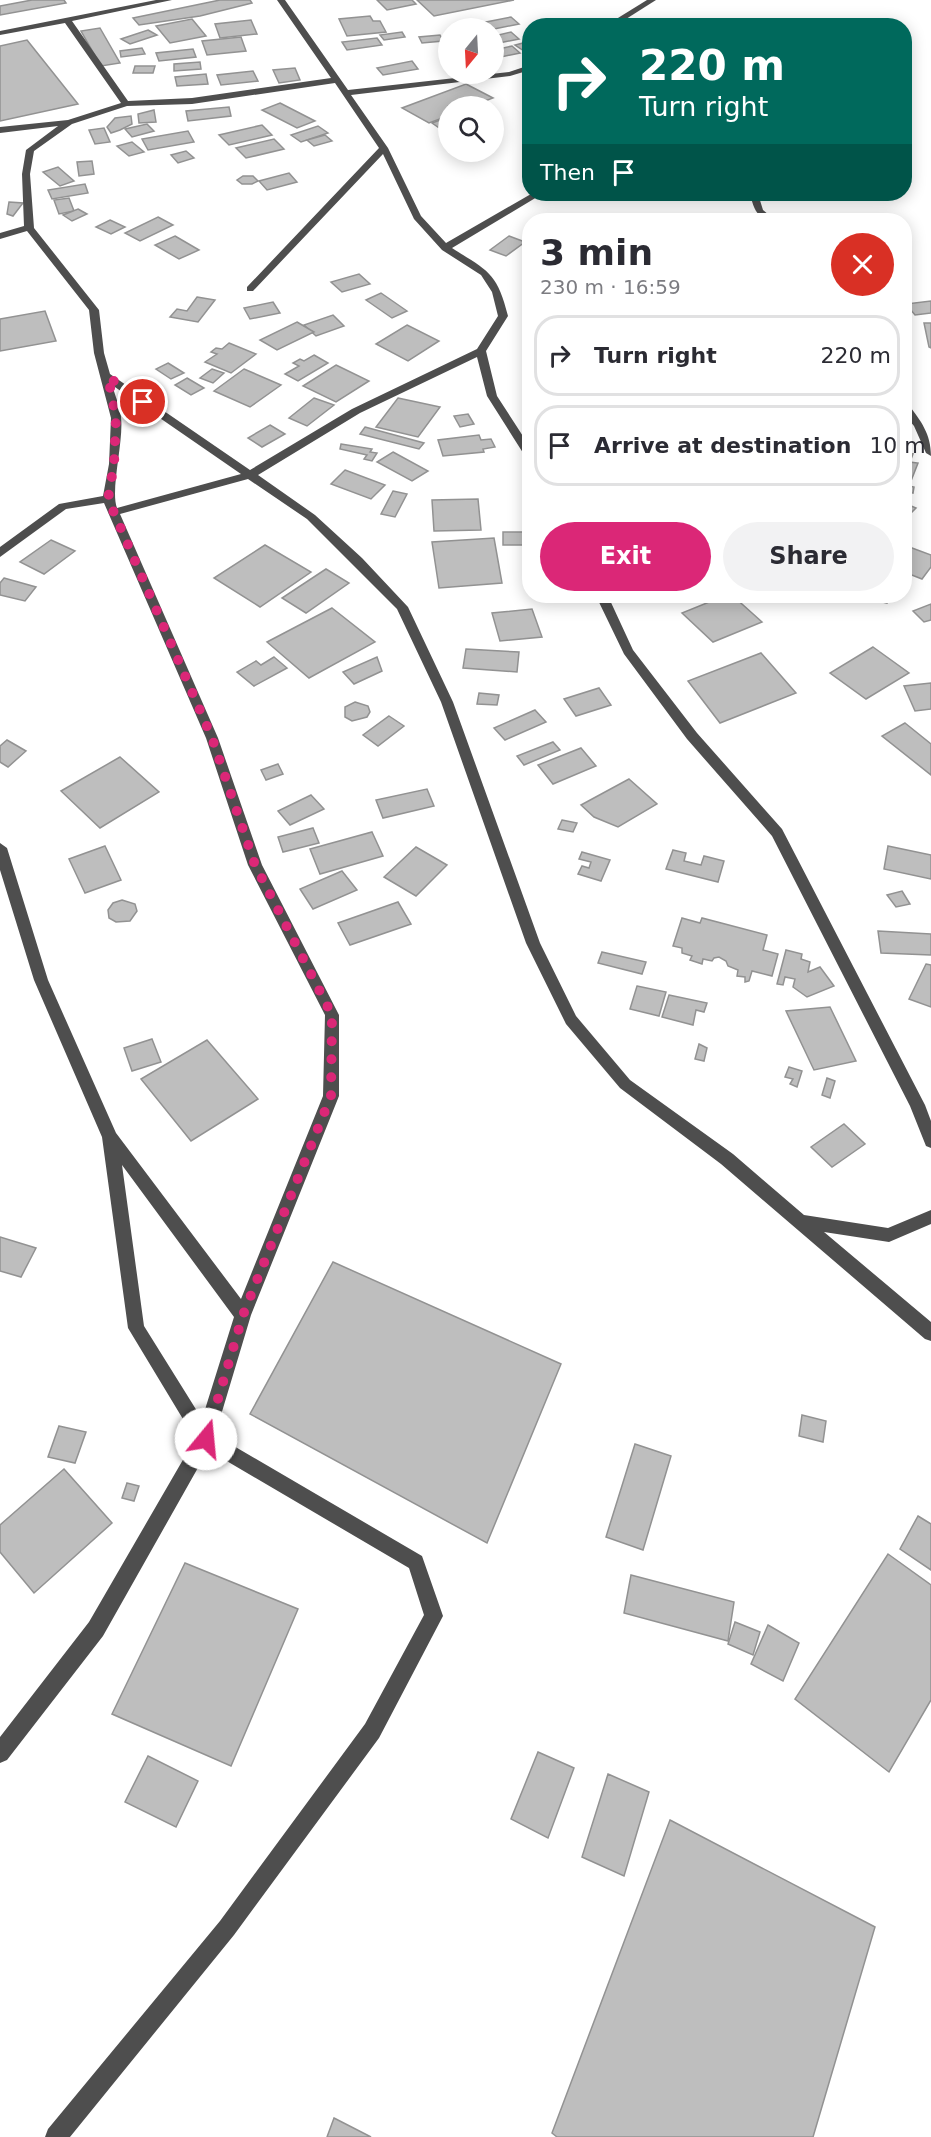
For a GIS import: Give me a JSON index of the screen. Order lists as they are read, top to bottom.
{
  "north": "bottom",
  "page": {
    "turn": ["220 m", "Turn right"],
    "then": "Then",
    "heading": ["3 min", "230 m · 16:59"],
    "list": [
      {
        "name": "Turn right",
        "value": "220 m"
      },
      {
        "name": "Arrive at destination",
        "value": "10 m"
      }
    ],
    "buttons": ["Exit", "Share"]
  }
}
